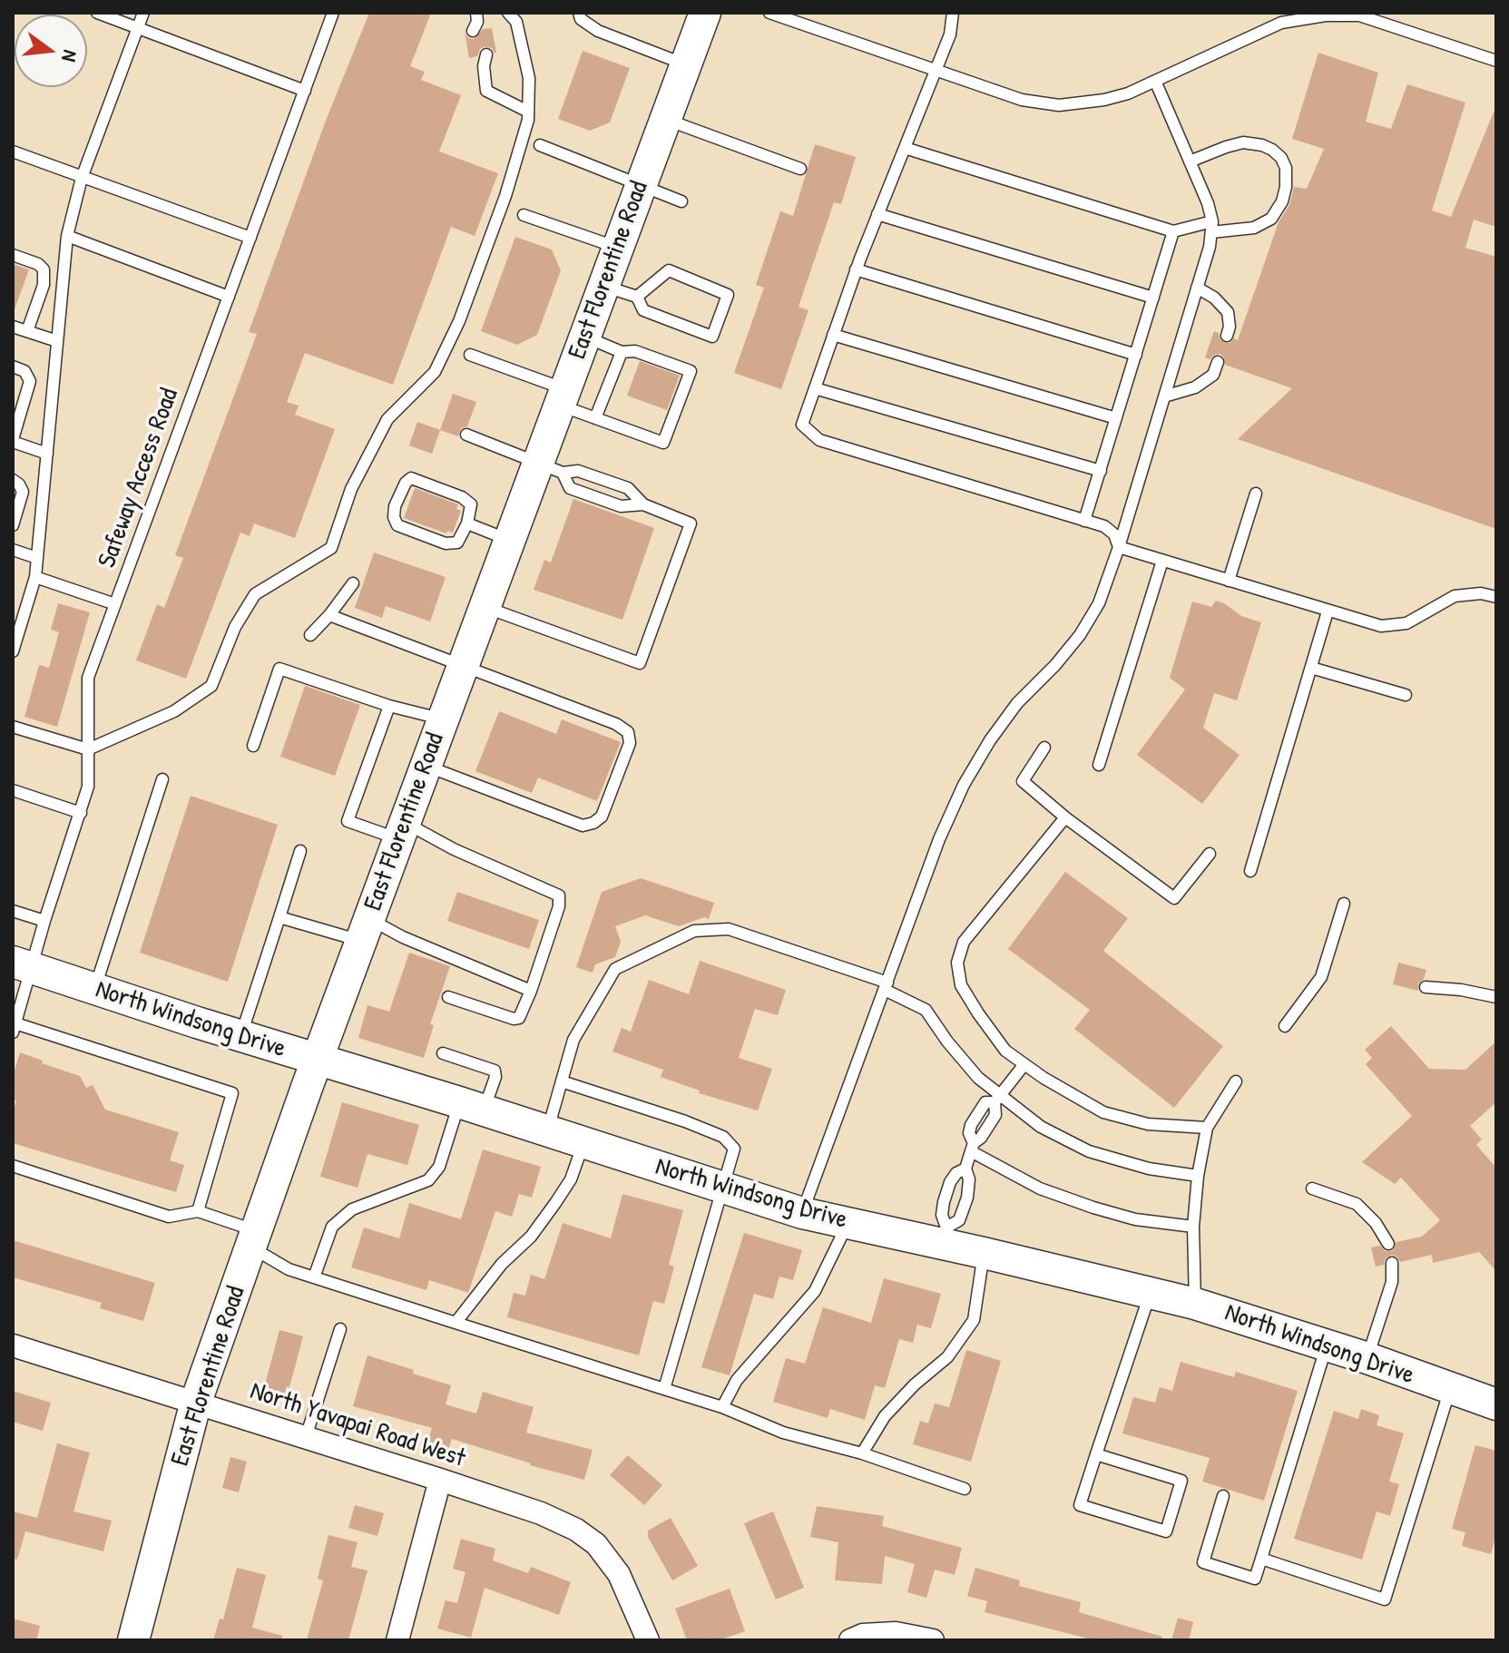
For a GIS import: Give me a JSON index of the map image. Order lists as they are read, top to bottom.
{
  "streets": {
    "street": ["East Florentine Road", "North Windsong Drive", "North Yavapai Road West"],
    "lane": ["Safeway Access Road"]
  },
  "crossings": [
    ["East Florentine Road", "North Windsong Drive"],
    ["East Florentine Road", "North Yavapai Road West"],
    ["Safeway Access Road", "North Windsong Drive"]
  ],
  "north": "right"
}
